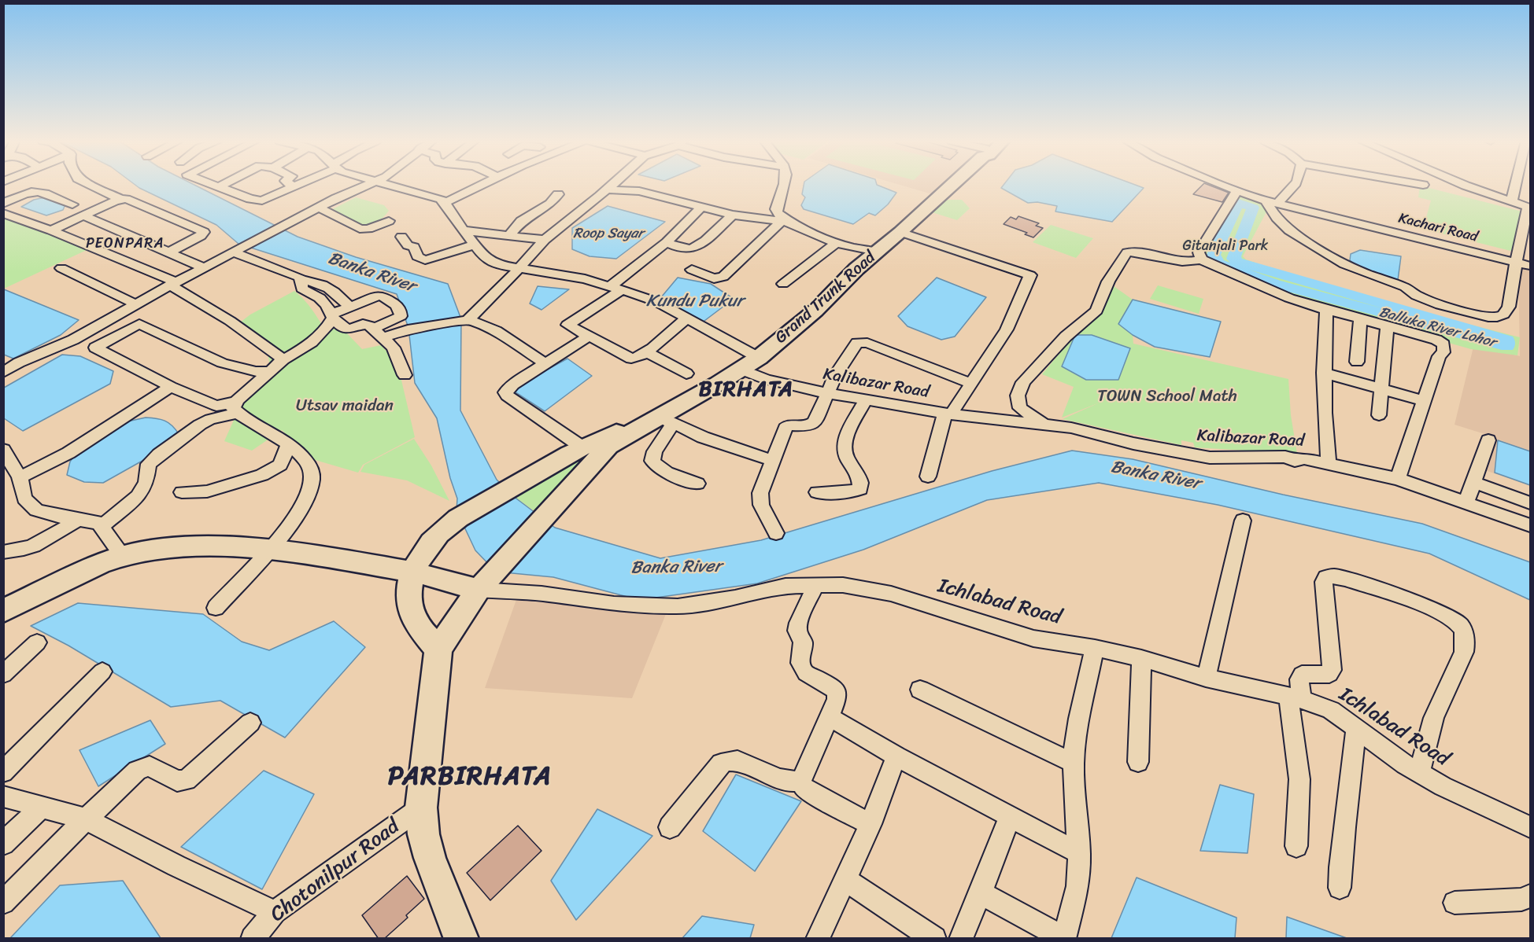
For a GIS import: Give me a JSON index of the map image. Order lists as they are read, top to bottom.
{
  "streets": {
    "highway": ["Grand Trunk Road"],
    "street": [
      "Kachari Road",
      "Kalibazar Road",
      "Ichlabad Road",
      "Chotonilpur Road"
    ]
  },
  "crossings": [
    ["Grand Trunk Road", "Kalibazar Road"],
    ["Grand Trunk Road", "Ichlabad Road"]
  ],
  "districts": ["PEONPARA", "BIRHATA", "PARBIRHATA"],
  "water": [
    "Roop Sayar",
    "Banka River",
    "Kundu Pukur",
    "Balluka River Lohor"
  ],
  "parks": ["Gitanjali Park", "TOWN School Math", "Utsav maidan"]
}
